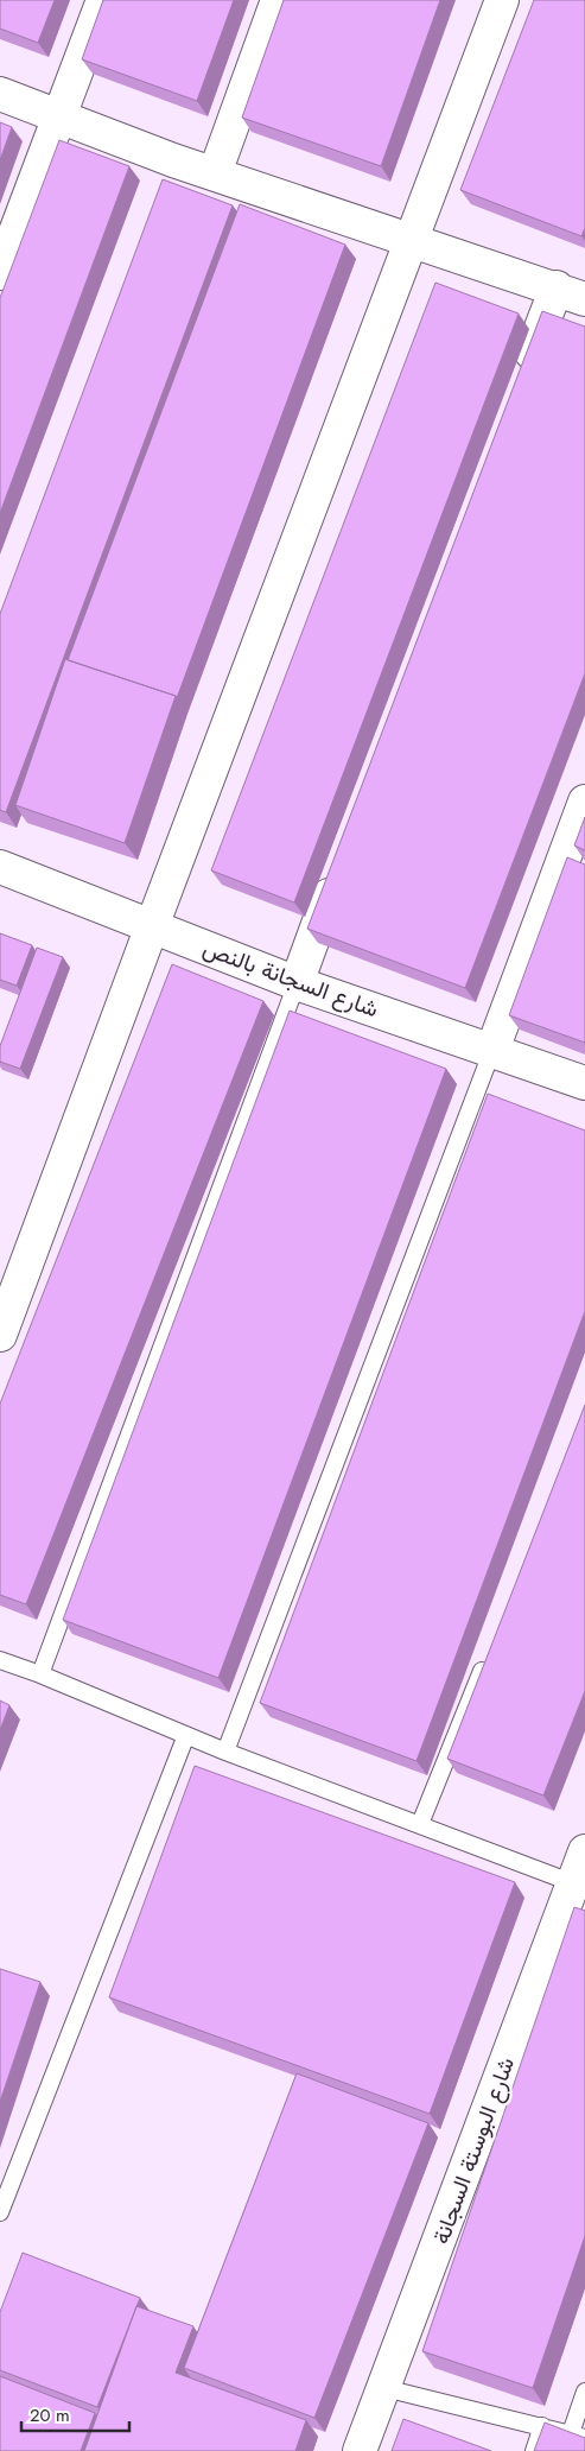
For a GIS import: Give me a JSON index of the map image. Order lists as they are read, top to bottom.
{
  "streets": {
    "street": ["شارع السجانة بالنص", "شارع البوستة السجانة"]
  },
  "scale_bar": "20 m"
}
